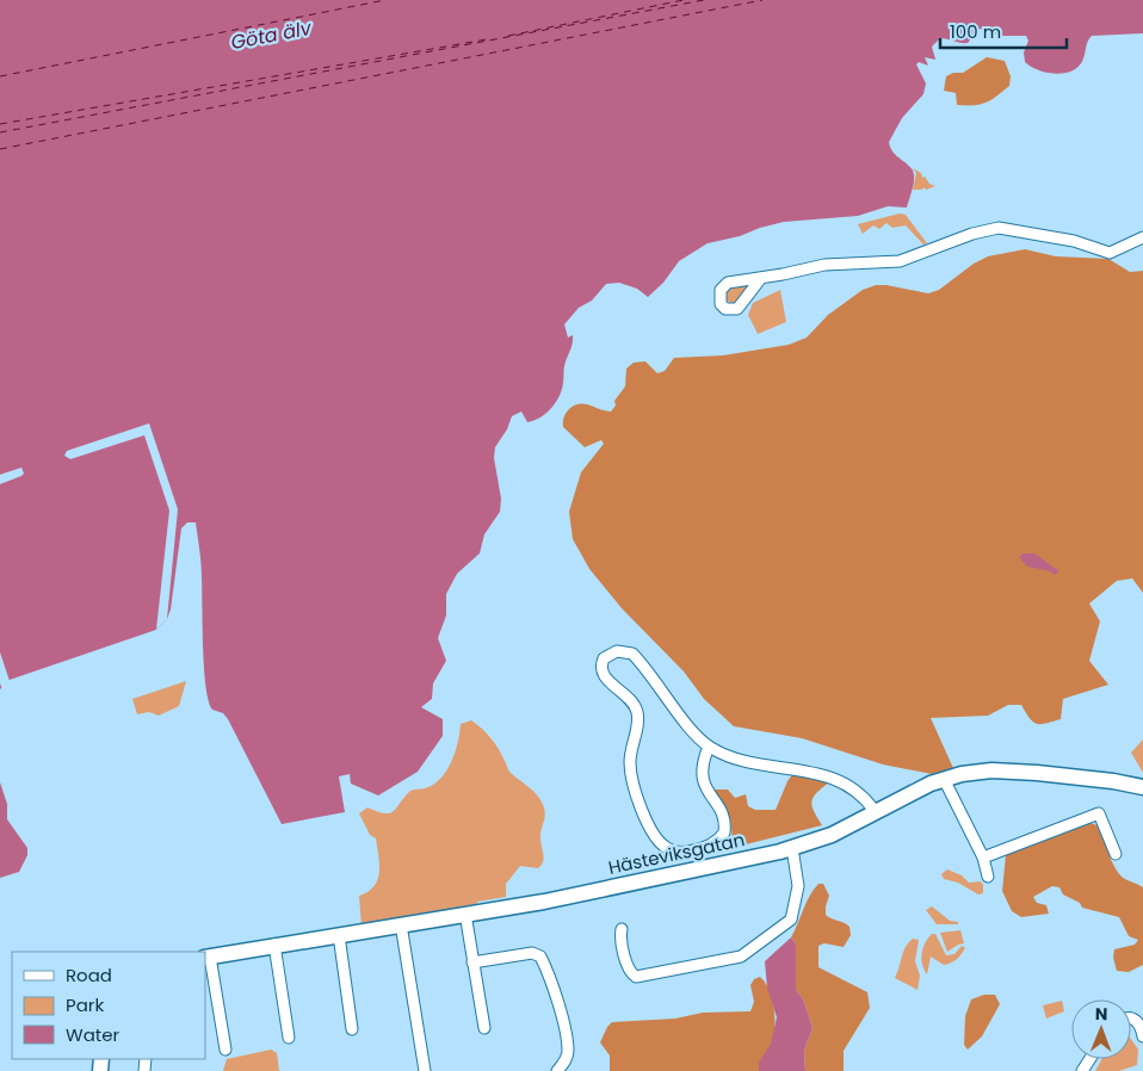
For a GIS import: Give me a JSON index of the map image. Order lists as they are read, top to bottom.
{
  "streets": {
    "street": ["Hästeviksgatan"]
  },
  "water": ["Göta älv"],
  "legend": ["Road", "Park", "Water"],
  "scale_bar": "100 m",
  "north": "top"
}
